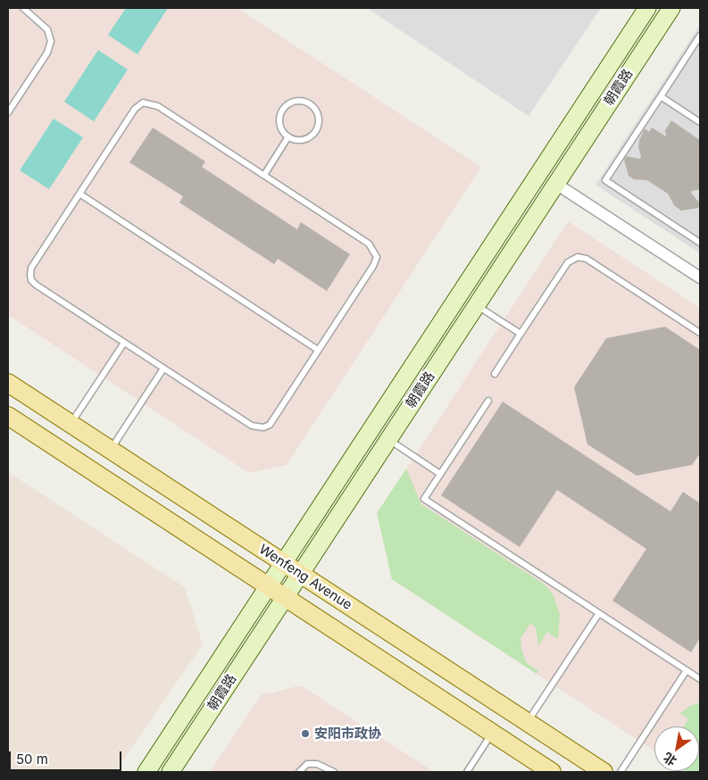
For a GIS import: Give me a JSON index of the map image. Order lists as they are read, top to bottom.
{
  "streets": {
    "main road": ["Wenfeng Avenue"],
    "street": ["朝霞路"]
  },
  "crossings": [
    ["朝霞路", "Wenfeng Avenue"]
  ],
  "places": ["安阳市政协"],
  "scale_bar": "50 m",
  "north": "bottom left"
}
